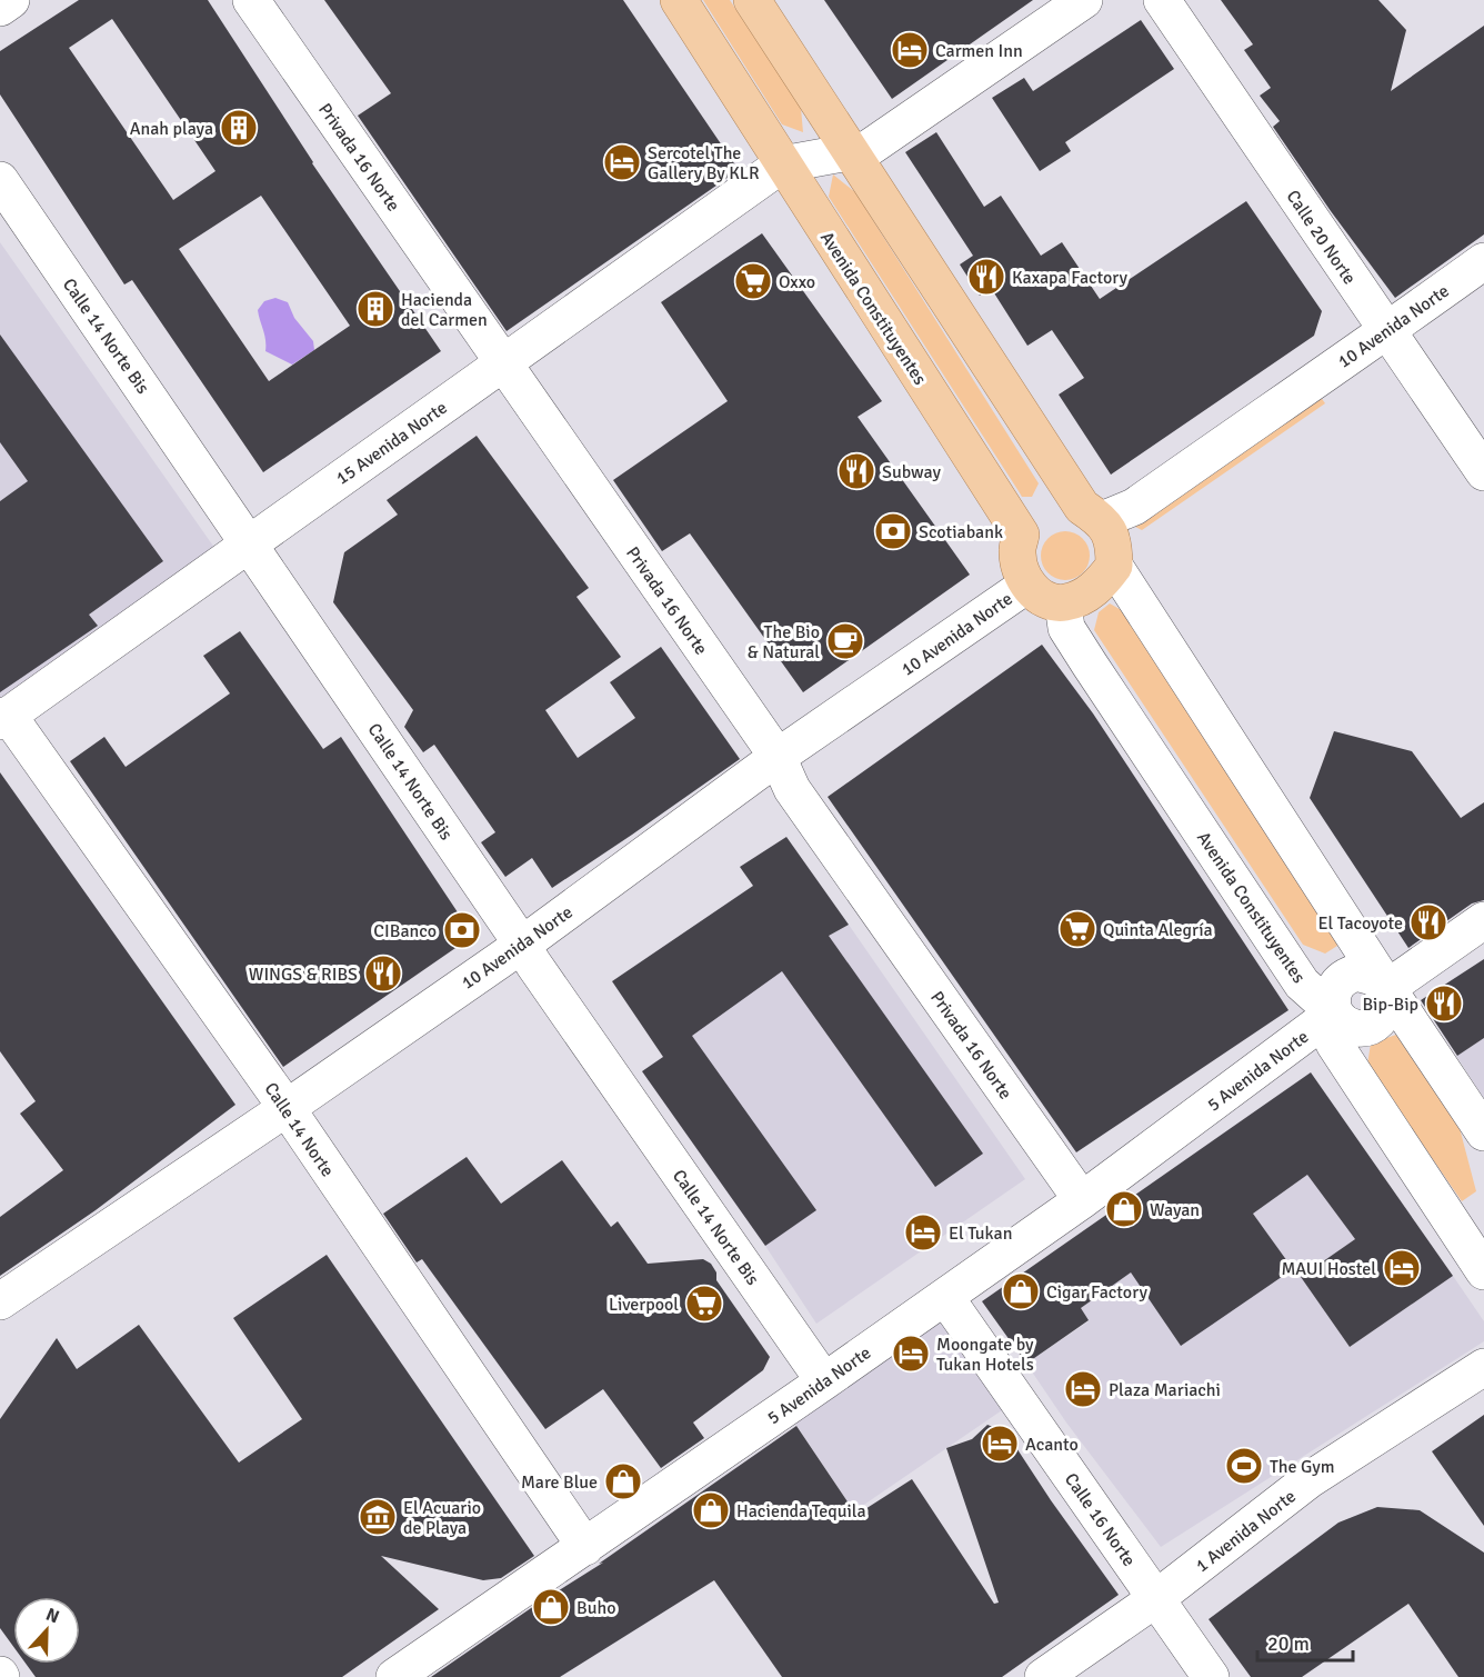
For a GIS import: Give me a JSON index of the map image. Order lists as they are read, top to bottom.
{
  "streets": {
    "main road": ["Avenida Constituyentes"],
    "street": [
      "Privada 16 Norte",
      "Calle 20 Norte",
      "10 Avenida Norte",
      "Calle 14 Norte Bis",
      "15 Avenida Norte",
      "5 Avenida Norte",
      "Calle 14 Norte",
      "Calle 16 Norte",
      "1 Avenida Norte"
    ]
  },
  "crossings": [
    ["Privada 16 Norte", "10 Avenida Norte"],
    ["Privada 16 Norte", "15 Avenida Norte"],
    ["Privada 16 Norte", "5 Avenida Norte"],
    ["Calle 20 Norte", "10 Avenida Norte"],
    ["Avenida Constituyentes", "10 Avenida Norte"],
    ["Avenida Constituyentes", "15 Avenida Norte"],
    ["Avenida Constituyentes", "5 Avenida Norte"],
    ["10 Avenida Norte", "Calle 14 Norte Bis"],
    ["10 Avenida Norte", "Calle 14 Norte"],
    ["Calle 14 Norte Bis", "15 Avenida Norte"],
    ["Calle 14 Norte Bis", "5 Avenida Norte"],
    ["15 Avenida Norte", "Calle 14 Norte"],
    ["5 Avenida Norte", "Calle 14 Norte"],
    ["5 Avenida Norte", "Calle 16 Norte"],
    ["Calle 16 Norte", "1 Avenida Norte"]
  ],
  "places": {
    "hotel": [
      "Carmen Inn",
      "Sercotel The Gallery By KLR",
      "El Tukan",
      "MAUI Hostel",
      "Moongate by Tukan Hotels",
      "Plaza Mariachi",
      "Acanto"
    ],
    "building": ["Anah playa", "Hacienda del Carmen"],
    "restaurant": [
      "Kaxapa Factory",
      "Subway",
      "El Tacoyote",
      "WINGS & RIBS",
      "Bip-Bip"
    ],
    "supermarket": ["Oxxo", "Quinta Alegría", "Liverpool"],
    "bank": ["Scotiabank", "CIBanco"],
    "cafe": ["The Bio & Natural"],
    "shop": [
      "Wayan",
      "Cigar Factory",
      "Mare Blue",
      "Hacienda Tequila",
      "Buho"
    ],
    "sports": ["The Gym"],
    "museum": ["El Acuario de Playa"]
  },
  "scale_bar": "20 m",
  "north": "top"
}
